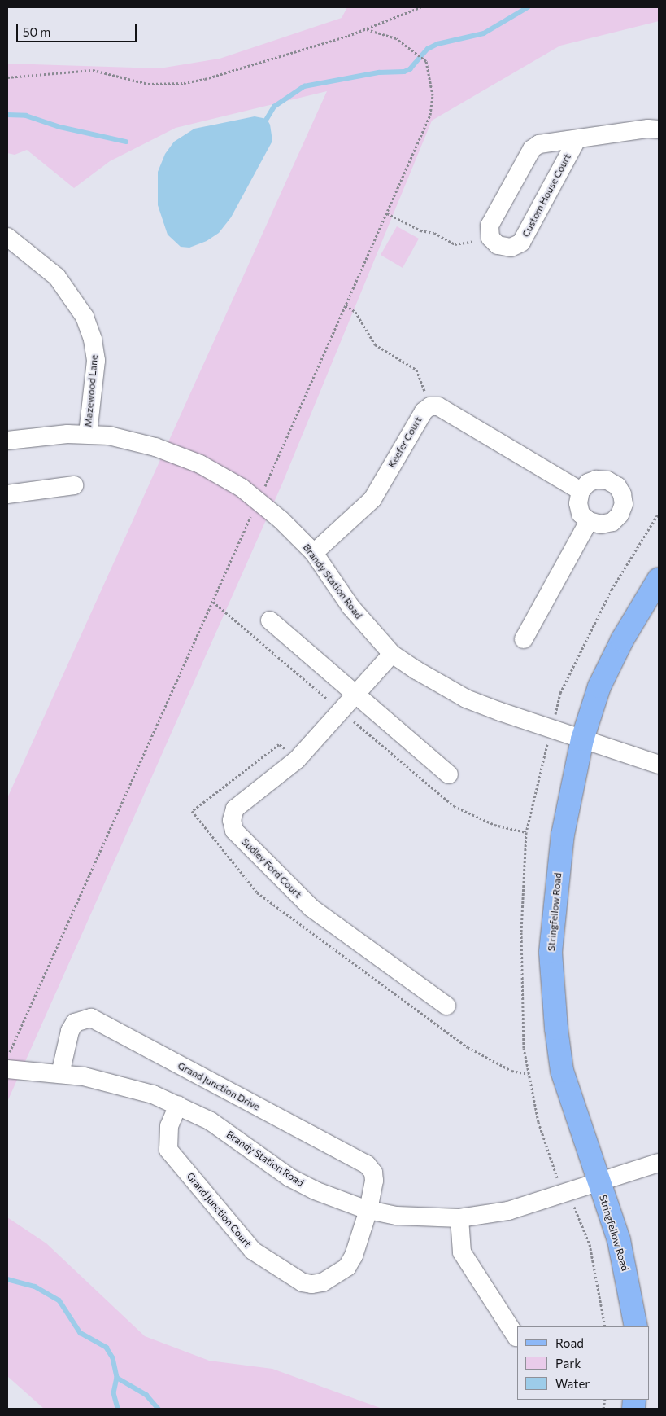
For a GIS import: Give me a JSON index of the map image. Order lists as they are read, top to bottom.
{
  "streets": {
    "main road": ["Stringfellow Road"],
    "street": [
      "Custom House Court",
      "Mazewood Lane",
      "Keefer Court",
      "Brandy Station Road",
      "Sudley Ford Court",
      "Grand Junction Drive",
      "Grand Junction Court"
    ]
  },
  "crossings": [
    ["Mazewood Lane", "Brandy Station Road"],
    ["Keefer Court", "Brandy Station Road"],
    ["Brandy Station Road", "Sudley Ford Court"],
    ["Brandy Station Road", "Stringfellow Road"],
    ["Brandy Station Road", "Grand Junction Drive"],
    ["Brandy Station Road", "Grand Junction Court"],
    ["Grand Junction Drive", "Grand Junction Court"]
  ],
  "legend": ["Road", "Park", "Water"],
  "scale_bar": "50 m"
}
